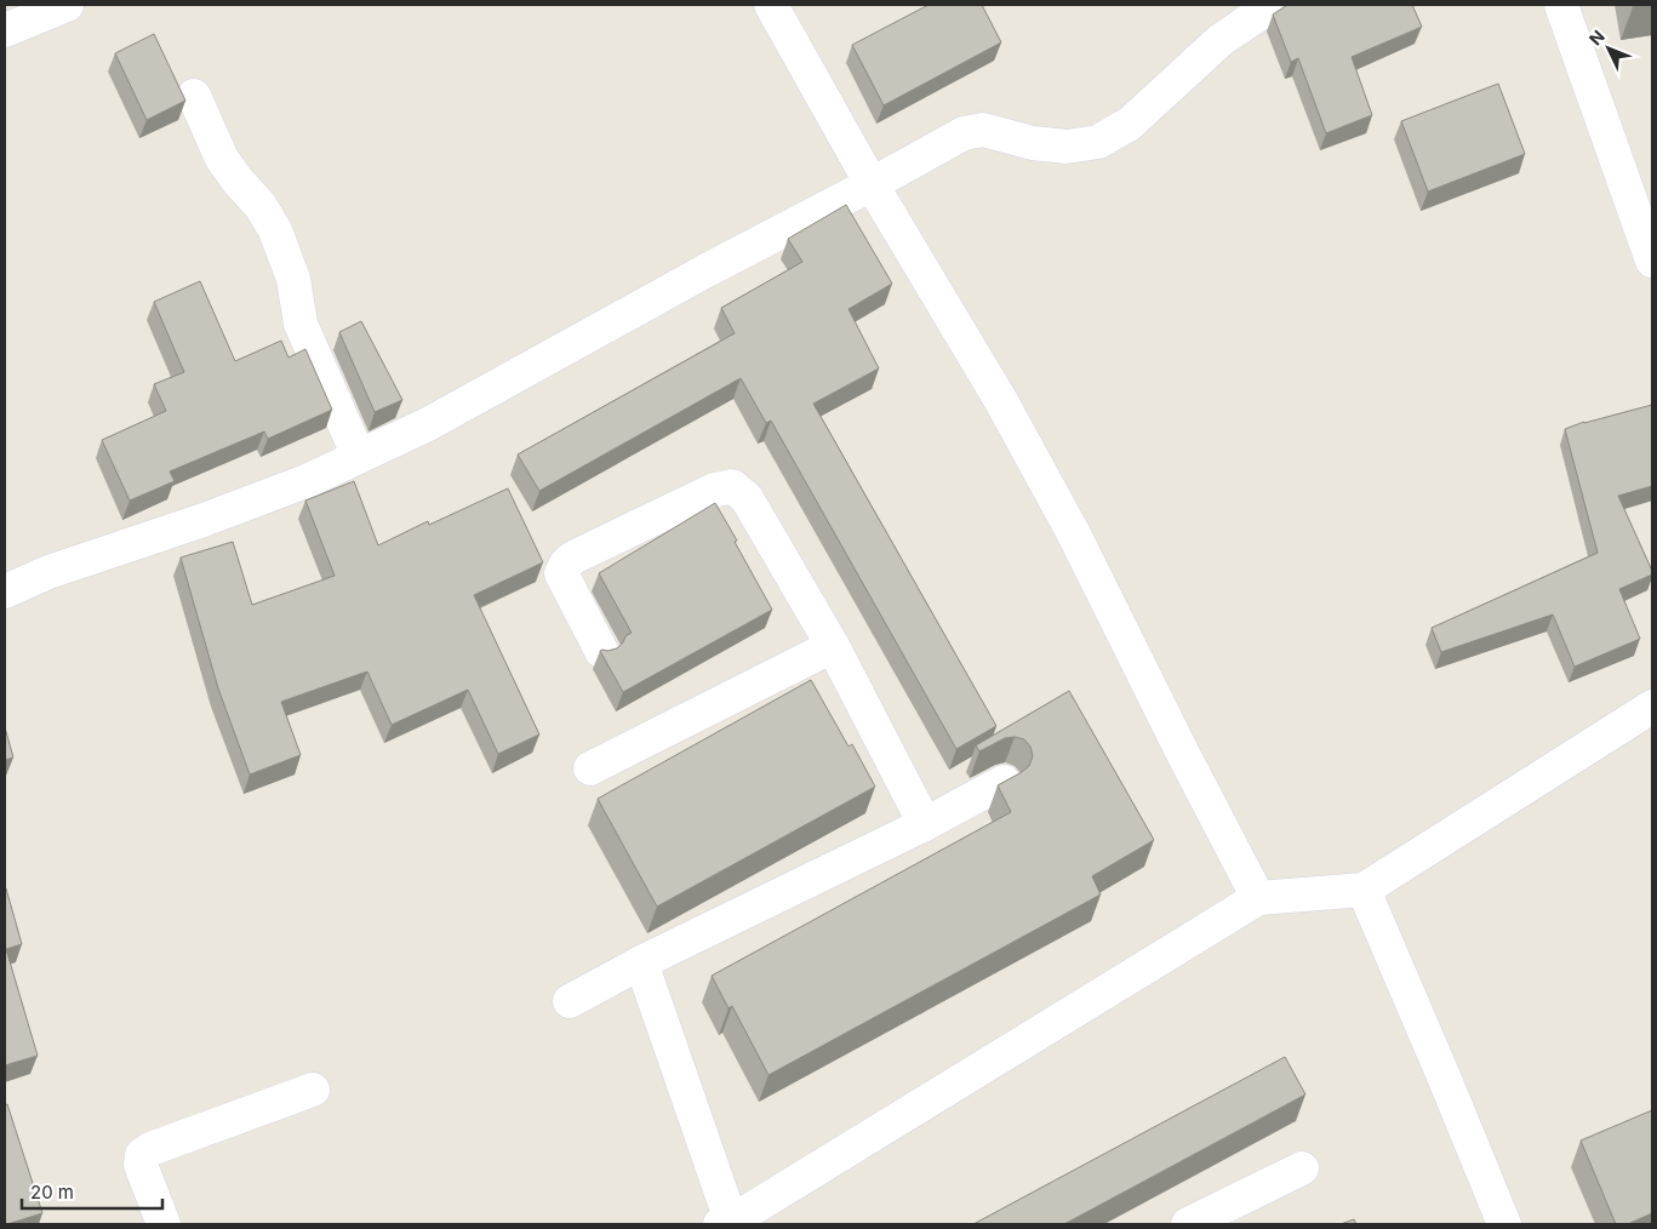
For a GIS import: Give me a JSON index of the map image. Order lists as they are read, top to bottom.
{
  "scale_bar": "20 m",
  "north": "top left"
}
